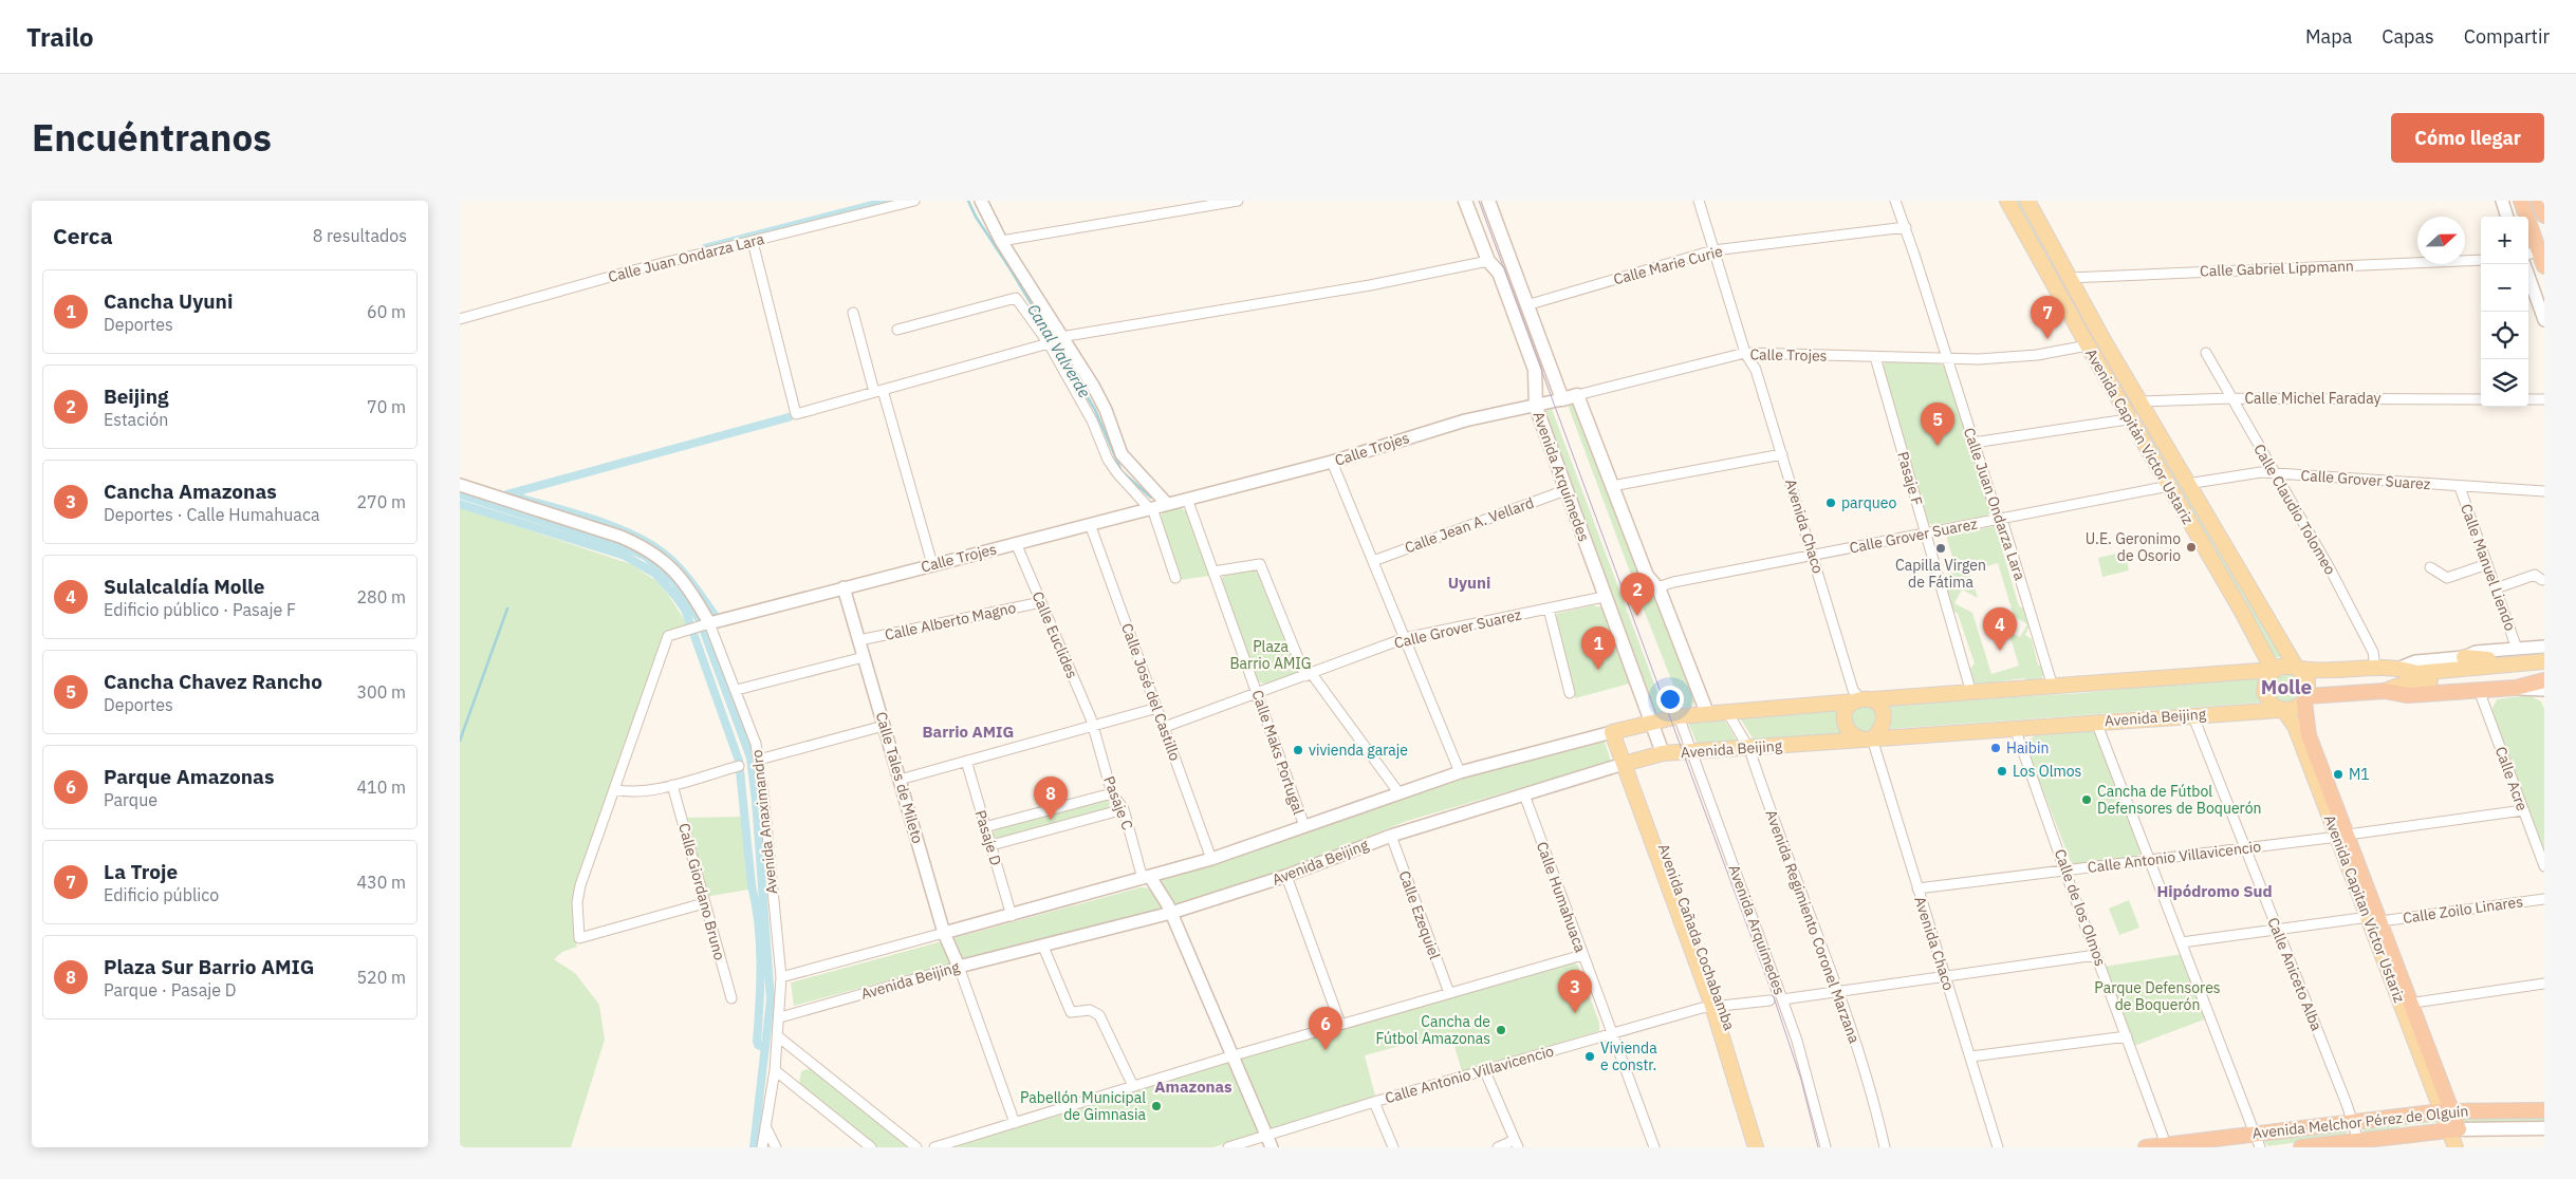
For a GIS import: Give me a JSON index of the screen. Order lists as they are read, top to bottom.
{
  "streets": {
    "highway": ["Avenida Capitan Víctor Ustariz", "Avenida Melchor Pérez de Olguín"],
    "main road": [
      "Calle Trojes",
      "Avenida Capitán Víctor Ustariz",
      "Avenida Arquímedes",
      "Avenida Beijing",
      "Avenida Cañada Cochabamba"
    ],
    "street": [
      "Calle Juan Ondarza Lara",
      "Calle Marie Curie",
      "Calle Gabriel Lippmann",
      "Calle Michel Faraday",
      "Pasaje F",
      "Calle Grover Suarez",
      "Calle Claudio Tolomeo",
      "Calle Jean A. Vellard",
      "Avenida Chaco",
      "Calle Manuel Liendo",
      "Calle Alberto Magno",
      "Calle Euclides",
      "Calle José del Castillo",
      "Calle Maks Portugal",
      "Calle Tales de Mileto",
      "Calle Acre",
      "Pasaje C",
      "Avenida Anaximandro",
      "Pasaje D",
      "Calle Antonio Villavicencio",
      "Calle Giordano Bruno",
      "Calle Humahuaca",
      "Calle de los Olmos",
      "Calle Zoilo Linares",
      "Calle Ezequiel",
      "Avenida Regimiento Coronel Marzana",
      "Calle Aniceto Alba"
    ]
  },
  "crossings": [
    ["Calle Juan Ondarza Lara", "Calle Marie Curie"],
    ["Calle Juan Ondarza Lara", "Calle Trojes"],
    ["Calle Juan Ondarza Lara", "Calle Michel Faraday"],
    ["Calle Juan Ondarza Lara", "Calle Grover Suarez"],
    ["Calle Marie Curie", "Avenida Arquímedes"],
    ["Calle Marie Curie", "Avenida Chaco"],
    ["Calle Gabriel Lippmann", "Avenida Capitán Víctor Ustariz"],
    ["Calle Trojes", "Avenida Capitán Víctor Ustariz"],
    ["Calle Trojes", "Avenida Arquímedes"],
    ["Calle Trojes", "Pasaje F"],
    ["Calle Trojes", "Avenida Chaco"],
    ["Calle Trojes", "Calle Euclides"],
    ["Calle Trojes", "Calle José del Castillo"],
    ["Calle Trojes", "Calle Maks Portugal"],
    ["Calle Trojes", "Calle Tales de Mileto"],
    ["Calle Trojes", "Avenida Anaximandro"],
    ["Calle Michel Faraday", "Avenida Capitán Víctor Ustariz"],
    ["Calle Michel Faraday", "Calle Claudio Tolomeo"],
    ["Avenida Capitán Víctor Ustariz", "Calle Grover Suarez"],
    ["Avenida Capitán Víctor Ustariz", "Avenida Beijing"],
    ["Avenida Capitán Víctor Ustariz", "Avenida Capitan Víctor Ustariz"],
    ["Avenida Arquímedes", "Calle Grover Suarez"],
    ["Avenida Arquímedes", "Calle Jean A. Vellard"],
    ["Avenida Arquímedes", "Avenida Beijing"],
    ["Pasaje F", "Calle Grover Suarez"],
    ["Calle Grover Suarez", "Calle Claudio Tolomeo"],
    ["Calle Grover Suarez", "Avenida Chaco"],
    ["Calle Grover Suarez", "Calle Manuel Liendo"],
    ["Calle Grover Suarez", "Calle José del Castillo"],
    ["Calle Grover Suarez", "Calle Maks Portugal"],
    ["Avenida Chaco", "Avenida Beijing"],
    ["Avenida Chaco", "Calle Antonio Villavicencio"],
    ["Calle Alberto Magno", "Calle Euclides"],
    ["Calle Alberto Magno", "Calle Tales de Mileto"],
    ["Calle Euclides", "Pasaje C"],
    ["Avenida Beijing", "Calle Tales de Mileto"],
    ["Avenida Beijing", "Avenida Anaximandro"],
    ["Avenida Beijing", "Calle Humahuaca"],
    ["Avenida Beijing", "Calle de los Olmos"],
    ["Avenida Beijing", "Avenida Capitan Víctor Ustariz"],
    ["Avenida Beijing", "Calle Ezequiel"],
    ["Avenida Beijing", "Avenida Regimiento Coronel Marzana"],
    ["Avenida Beijing", "Avenida Cañada Cochabamba"],
    ["Avenida Beijing", "Calle Aniceto Alba"],
    ["Calle Acre", "Calle Antonio Villavicencio"],
    ["Calle Antonio Villavicencio", "Calle Humahuaca"],
    ["Calle Antonio Villavicencio", "Calle de los Olmos"],
    ["Calle Antonio Villavicencio", "Avenida Capitan Víctor Ustariz"],
    ["Calle Antonio Villavicencio", "Avenida Cañada Cochabamba"],
    ["Calle Antonio Villavicencio", "Calle Aniceto Alba"],
    ["Calle de los Olmos", "Avenida Melchor Pérez de Olguín"],
    ["Avenida Capitan Víctor Ustariz", "Calle Zoilo Linares"],
    ["Avenida Capitan Víctor Ustariz", "Avenida Melchor Pérez de Olguín"],
    ["Calle Zoilo Linares", "Calle Aniceto Alba"],
    ["Calle Aniceto Alba", "Avenida Melchor Pérez de Olguín"]
  ],
  "districts": [
    "Uyuni",
    "Molle",
    "Barrio AMIG",
    "Hipódromo Sud",
    "Amazonas"
  ],
  "water": ["Canal Valverde"],
  "parks": ["Plaza Barrio AMIG", "Parque Defensores de Boquerón"],
  "places": [
    "parqueo",
    "U.E. Geronimo de Osorio",
    "Capilla Virgen de Fátima",
    "Haibin",
    "vivienda garaje",
    "Los Olmos",
    "M1",
    "Cancha de Fútbol Defensores de Boquerón",
    "Cancha de Fútbol Amazonas",
    "Vivienda e constr.",
    "Pabellón Municipal de Gimnasia"
  ],
  "north": "right",
  "page": {
    "header": "Trailo",
    "nav": ["Mapa", "Capas", "Compartir"],
    "title": "Encuéntranos",
    "buttons": "Cómo llegar",
    "heading": ["Cerca", "8 resultados"],
    "map_buttons": ["+", "−"],
    "list": [
      {
        "mark": "1",
        "name": "Cancha Uyuni",
        "note": "Deportes",
        "value": "60 m"
      },
      {
        "mark": "2",
        "name": "Beijing",
        "note": "Estación",
        "value": "70 m"
      },
      {
        "mark": "3",
        "name": "Cancha Amazonas",
        "note": "Deportes · Calle Humahuaca",
        "value": "270 m"
      },
      {
        "mark": "4",
        "name": "Sulalcaldía Molle",
        "note": "Edificio público · Pasaje F",
        "value": "280 m"
      },
      {
        "mark": "5",
        "name": "Cancha Chavez Rancho",
        "note": "Deportes",
        "value": "300 m"
      },
      {
        "mark": "6",
        "name": "Parque Amazonas",
        "note": "Parque",
        "value": "410 m"
      },
      {
        "mark": "7",
        "name": "La Troje",
        "note": "Edificio público",
        "value": "430 m"
      },
      {
        "mark": "8",
        "name": "Plaza Sur Barrio AMIG",
        "note": "Parque · Pasaje D",
        "value": "520 m"
      }
    ],
    "pins": [
      "7",
      "5",
      "2",
      "4",
      "1",
      "8",
      "3",
      "6"
    ]
  }
}
